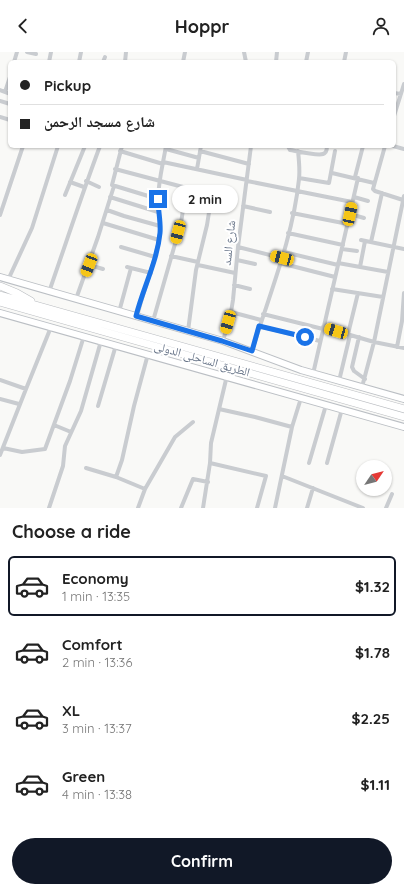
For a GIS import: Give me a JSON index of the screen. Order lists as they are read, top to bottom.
{
  "streets": {
    "highway": ["الطريق الساحلى الدولى"],
    "street": ["شارع السد"]
  },
  "north": "top right",
  "page": {
    "header": "Hoppr",
    "banner": ["Pickup", "شارع مسجد الرحمن"],
    "bubble": "2 min",
    "heading": "Choose a ride",
    "list": [
      {
        "name": "Economy",
        "note": "1 min · 13:35",
        "value": "$1.32"
      },
      {
        "name": "Comfort",
        "note": "2 min · 13:36",
        "value": "$1.78"
      },
      {
        "name": "XL",
        "note": "3 min · 13:37",
        "value": "$2.25"
      },
      {
        "name": "Green",
        "note": "4 min · 13:38",
        "value": "$1.11"
      }
    ],
    "buttons": "Confirm"
  }
}
